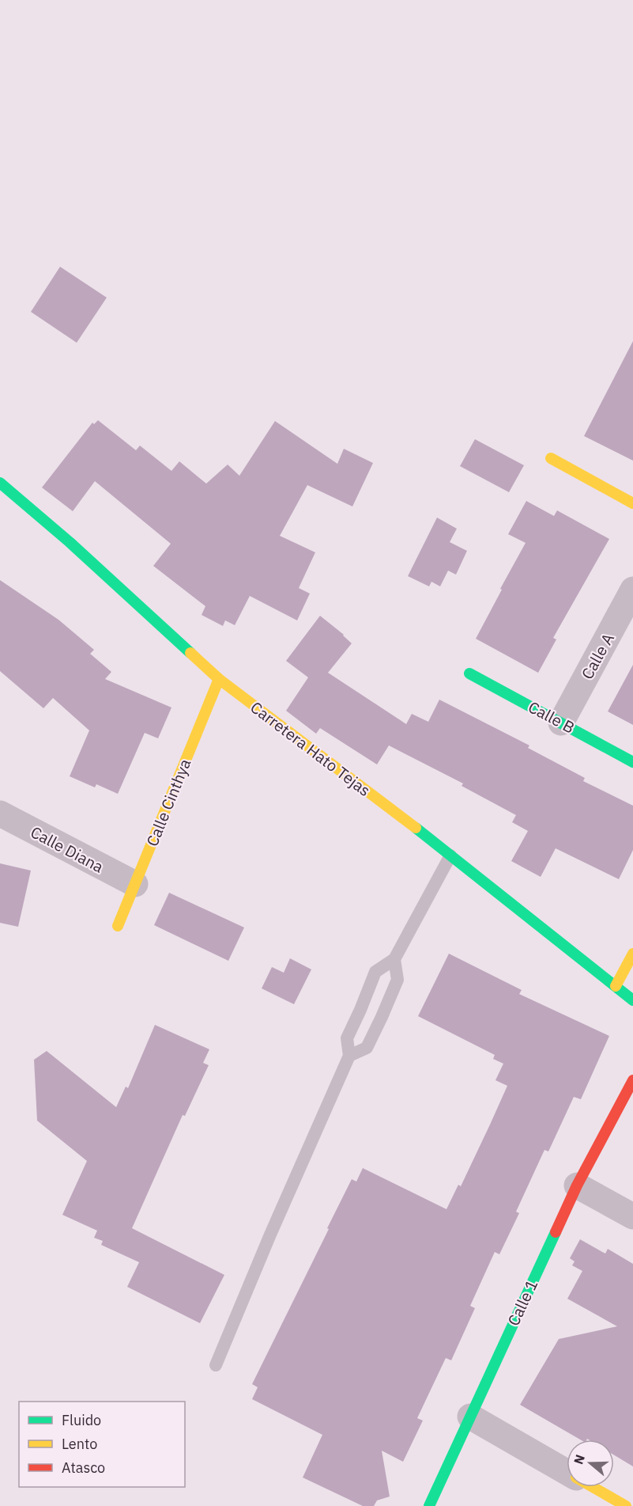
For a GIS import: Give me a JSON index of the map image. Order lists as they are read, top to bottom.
{
  "streets": {
    "street": [
      "Calle A",
      "Calle B",
      "Carretera Hato Tejas",
      "Calle Cinthya",
      "Calle Diana",
      "Calle 1"
    ]
  },
  "crossings": [
    ["Calle A", "Calle B"],
    ["Carretera Hato Tejas", "Calle Cinthya"],
    ["Calle Cinthya", "Calle Diana"]
  ],
  "legend": ["Fluido", "Lento", "Atasco"],
  "north": "left"
}
